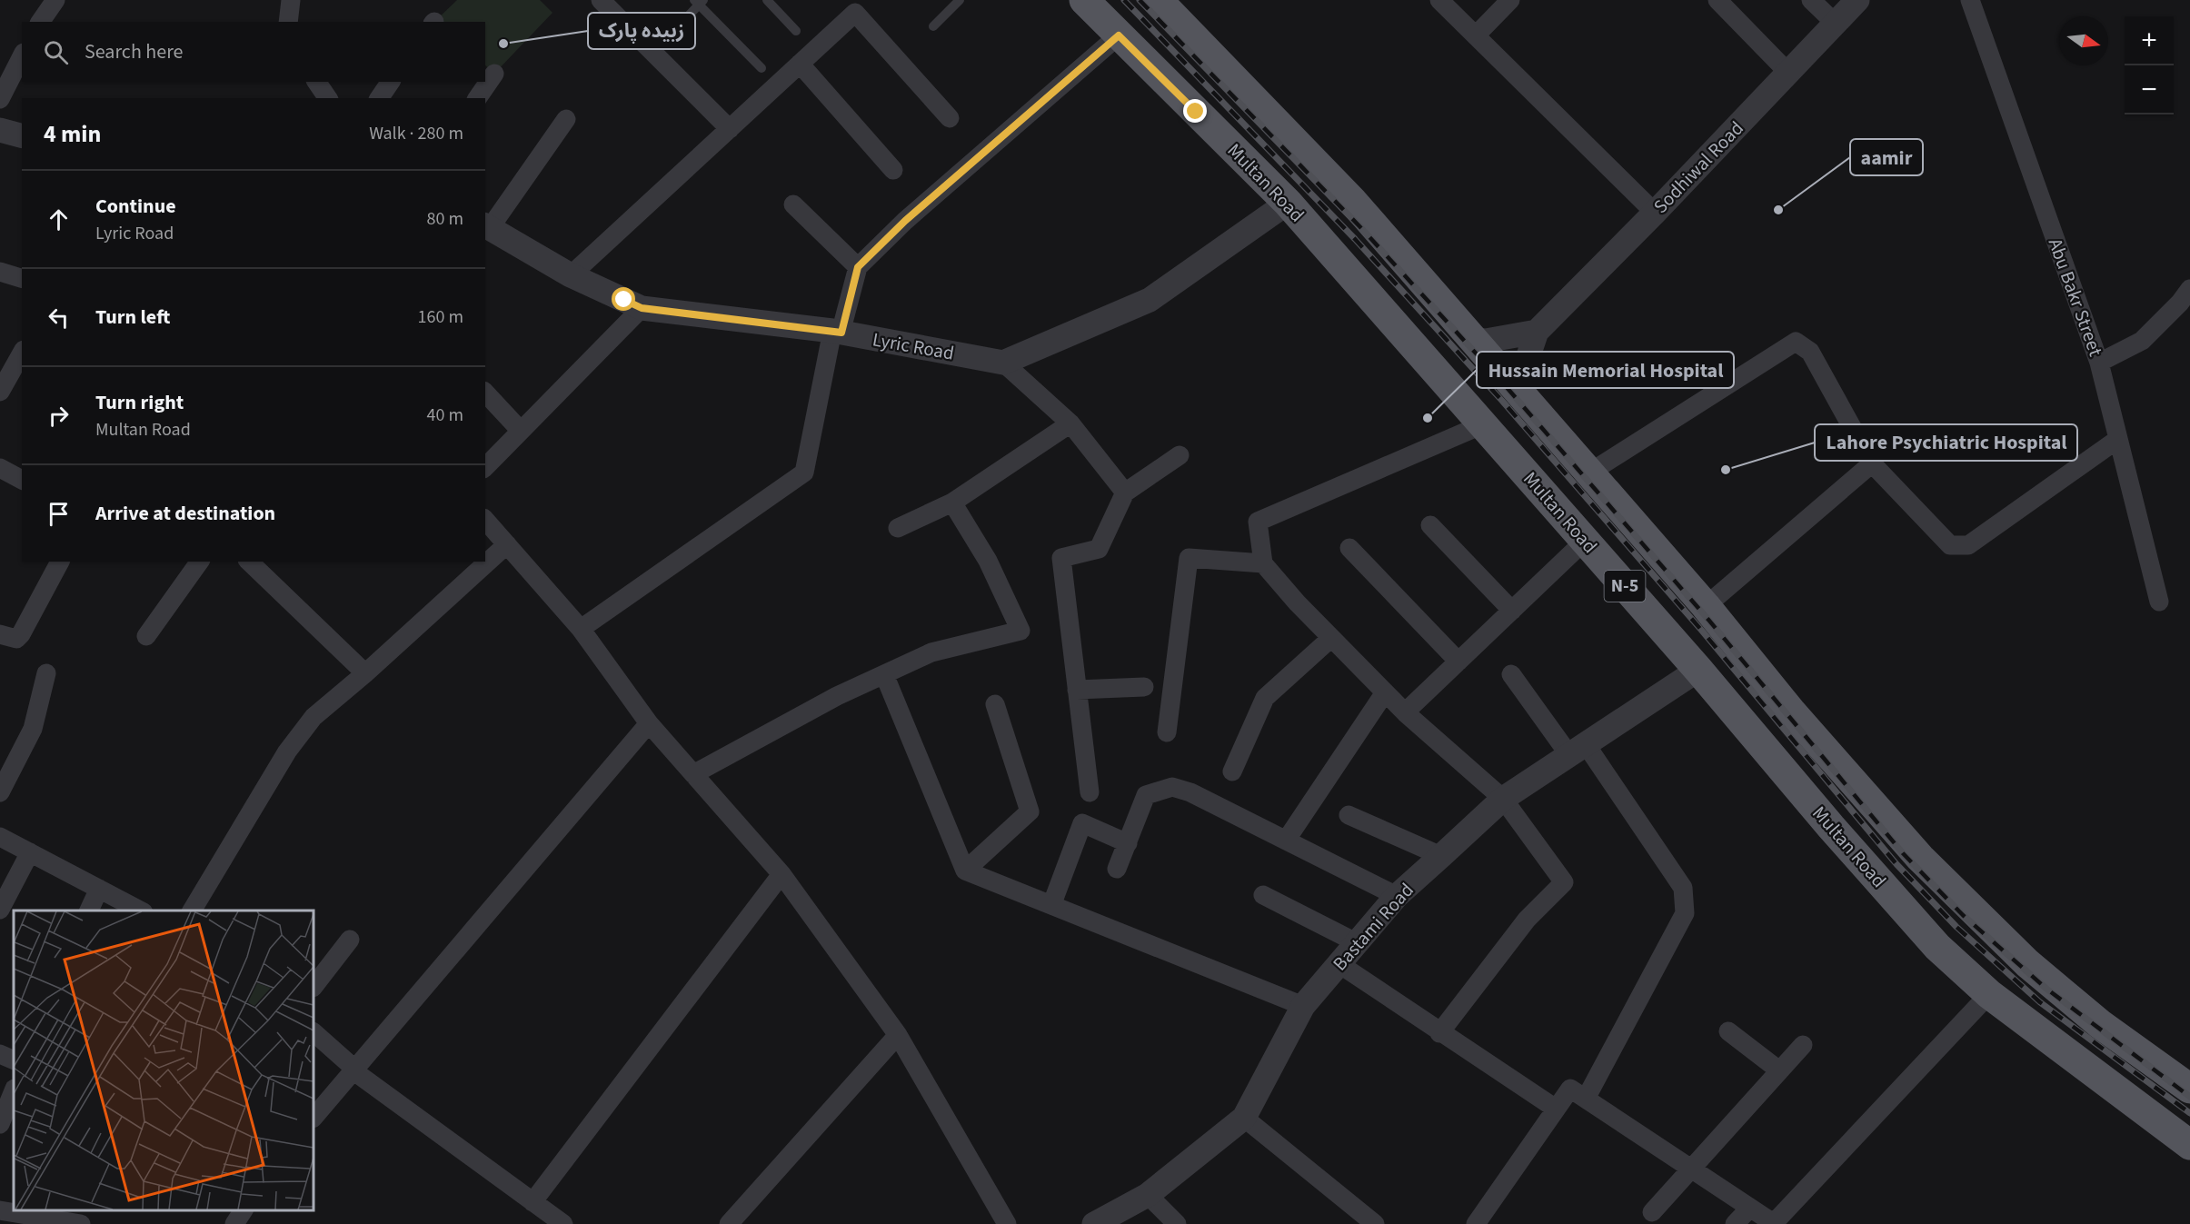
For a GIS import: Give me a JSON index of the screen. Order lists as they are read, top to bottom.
{
  "streets": {
    "main road": ["Multan Road", "N-5"],
    "street": [
      "Sodhiwal Road",
      "Abu Bakr Street",
      "Lyric Road",
      "Bastami Road"
    ]
  },
  "crossings": [
    ["Sodhiwal Road", "N-5"],
    ["Multan Road", "Bastami Road"]
  ],
  "places": [
    "زبیدہ پارک",
    "aamir",
    "Hussain Memorial Hospital",
    "Lahore Psychiatric Hospital"
  ],
  "north": "right",
  "page": {
    "map_buttons": ["+", "−"],
    "search": "Search here",
    "heading": ["4 min", "Walk · 280 m"],
    "list": [
      ["Continue", "Lyric Road", "80 m"],
      ["Turn left", "160 m"],
      ["Turn right", "Multan Road", "40 m"],
      "Arrive at destination"
    ]
  }
}
